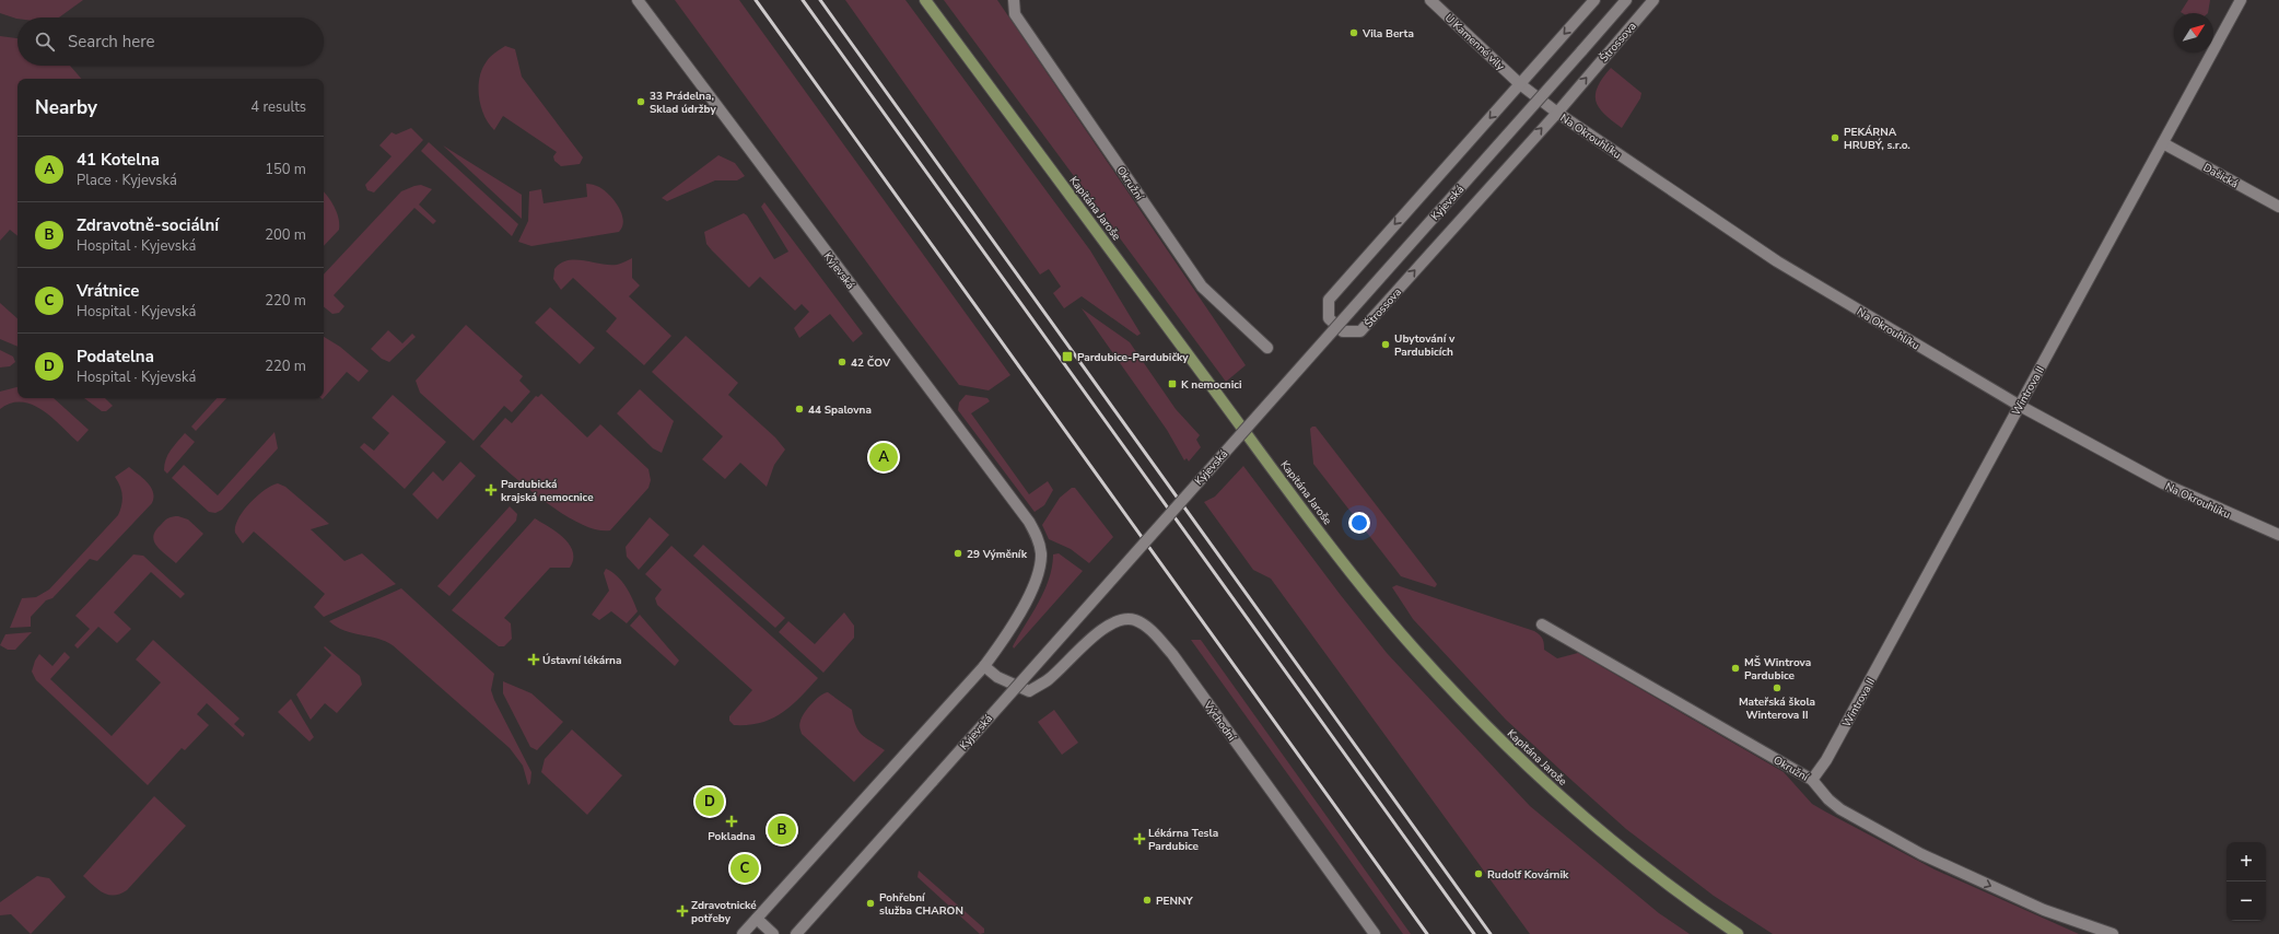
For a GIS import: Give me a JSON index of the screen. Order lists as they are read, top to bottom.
{
  "streets": {
    "main road": ["Kapitána Jaroše"],
    "street": [
      "U Kamenné vily",
      "Štrossova",
      "Na Okrouhlíku",
      "Dašická",
      "Okružní",
      "Kyjevská",
      "Wintrova II",
      "Východní"
    ]
  },
  "crossings": [
    ["U Kamenné vily", "Štrossova"],
    ["U Kamenné vily", "Na Okrouhlíku"],
    ["Štrossova", "Na Okrouhlíku"],
    ["Na Okrouhlíku", "Wintrova II"],
    ["Dašická", "Wintrova II"],
    ["Okružní", "Wintrova II"],
    ["Kyjevská", "Východní"]
  ],
  "places": {
    "other": [
      "Vila Berta",
      "33 Prádelna, Sklad údržby",
      "PEKÁRNA HRUBÝ, s.r.o.",
      "Ubytování v Pardubicích",
      "42 ČOV",
      "44 Spalovna",
      "29 Výměník",
      "MŠ Wintrova Pardubice",
      "Mateřská škola Winterova II",
      "Rudolf Kovárnik",
      "PENNY",
      "Pohřební služba CHARON"
    ],
    "transit": ["Pardubice-Pardubičky", "K nemocnici"],
    "health": [
      "Pardubická krajská nemocnice",
      "Ústavní lékárna",
      "Pokladna",
      "Lékárna Tesla Pardubice",
      "Zdravotnické potřeby"
    ]
  },
  "north": "top right",
  "page": {
    "search": "Search here",
    "heading": ["Nearby", "4 results"],
    "list": [
      {
        "mark": "A",
        "name": "41 Kotelna",
        "note": "Place · Kyjevská",
        "value": "150 m"
      },
      {
        "mark": "B",
        "name": "Zdravotně-sociální",
        "note": "Hospital · Kyjevská",
        "value": "200 m"
      },
      {
        "mark": "C",
        "name": "Vrátnice",
        "note": "Hospital · Kyjevská",
        "value": "220 m"
      },
      {
        "mark": "D",
        "name": "Podatelna",
        "note": "Hospital · Kyjevská",
        "value": "220 m"
      }
    ],
    "pins": [
      "A",
      "D",
      "B",
      "C"
    ],
    "map_buttons": ["+", "−"]
  }
}
